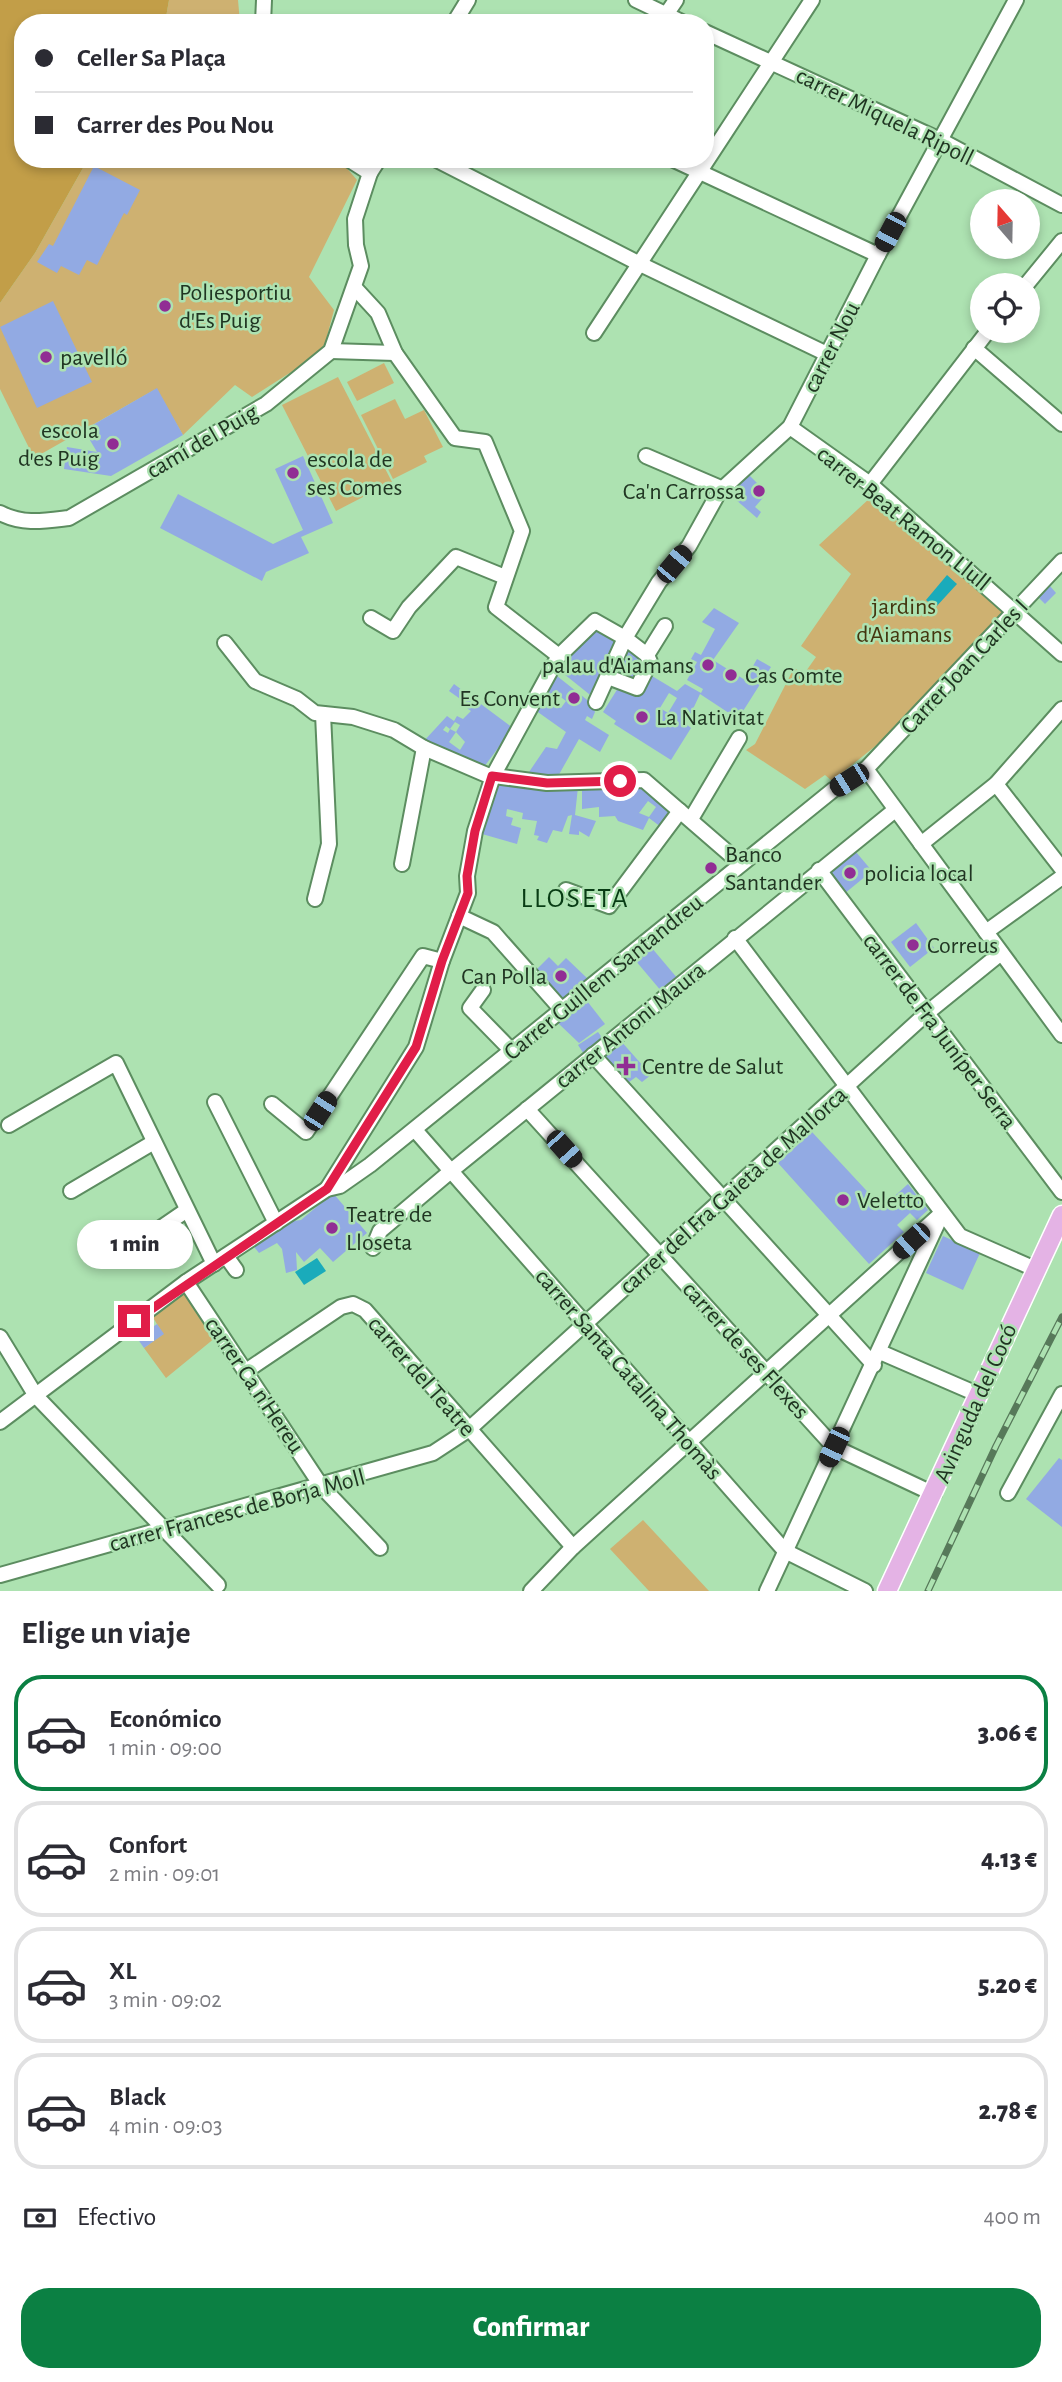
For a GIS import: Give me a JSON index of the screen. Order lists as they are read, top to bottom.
{
  "streets": {
    "main road": ["Avinguda del Cocó"],
    "street": [
      "carrer Miquela Ripoll",
      "carrer Nou",
      "camí del Puig",
      "carrer Beat Ramon Llull",
      "Carrer Joan Carles I",
      "Carrer Guillem Santandreu",
      "carrer Antoni Maura",
      "carrer de Fra Juníper Serra",
      "carrer del Fra Gaietà de Mallorca",
      "carrer de ses Flexes",
      "carrer Santa Catalina Thomàs",
      "carrer del Teatre",
      "carrer Ca n'Hereu",
      "carrer Francesc de Borja Moll"
    ]
  },
  "crossings": [
    ["carrer Miquela Ripoll", "carrer Nou"],
    ["carrer Nou", "carrer Beat Ramon Llull"],
    ["carrer Beat Ramon Llull", "Carrer Joan Carles I"],
    ["Carrer Joan Carles I", "Carrer Guillem Santandreu"],
    ["Carrer Guillem Santandreu", "carrer Santa Catalina Thomàs"],
    ["Carrer Guillem Santandreu", "carrer Ca n'Hereu"],
    ["carrer Antoni Maura", "carrer de Fra Juníper Serra"],
    ["carrer Antoni Maura", "carrer de ses Flexes"],
    ["carrer Antoni Maura", "carrer Santa Catalina Thomàs"],
    ["carrer de Fra Juníper Serra", "carrer del Fra Gaietà de Mallorca"],
    ["carrer del Fra Gaietà de Mallorca", "carrer de ses Flexes"],
    ["carrer del Fra Gaietà de Mallorca", "carrer Santa Catalina Thomàs"],
    ["carrer del Fra Gaietà de Mallorca", "carrer del Teatre"],
    ["carrer del Fra Gaietà de Mallorca", "carrer Francesc de Borja Moll"],
    ["carrer de ses Flexes", "Avinguda del Cocó"],
    ["carrer del Teatre", "carrer Ca n'Hereu"],
    ["carrer del Teatre", "carrer Francesc de Borja Moll"],
    ["carrer Ca n'Hereu", "carrer Francesc de Borja Moll"]
  ],
  "districts": ["LLOSETA"],
  "parks": ["jardins d'Aiamans"],
  "places": {
    "other": [
      "Poliesportiu d'Es Puig",
      "pavelló",
      "escola d'es Puig",
      "escola de ses Comes",
      "Ca'n Carrossa",
      "palau d'Aiamans",
      "Cas Comte",
      "Es Convent",
      "La Nativitat",
      "Banco Santander",
      "policia local",
      "Correus",
      "Can Polla",
      "Veletto",
      "Teatre de Lloseta"
    ],
    "health": ["Centre de Salut"]
  },
  "north": "top",
  "page": {
    "banner": ["Celler Sa Plaça", "Carrer des Pou Nou"],
    "bubble": "1 min",
    "heading": "Elige un viaje",
    "list": [
      {
        "name": "Económico",
        "note": "1 min · 09:00",
        "value": "3.06 €"
      },
      {
        "name": "Confort",
        "note": "2 min · 09:01",
        "value": "4.13 €"
      },
      {
        "name": "XL",
        "note": "3 min · 09:02",
        "value": "5.20 €"
      },
      {
        "name": "Black",
        "note": "4 min · 09:03",
        "value": "2.78 €"
      }
    ],
    "pay": ["Efectivo", "400 m"],
    "buttons": "Confirmar"
  }
}
